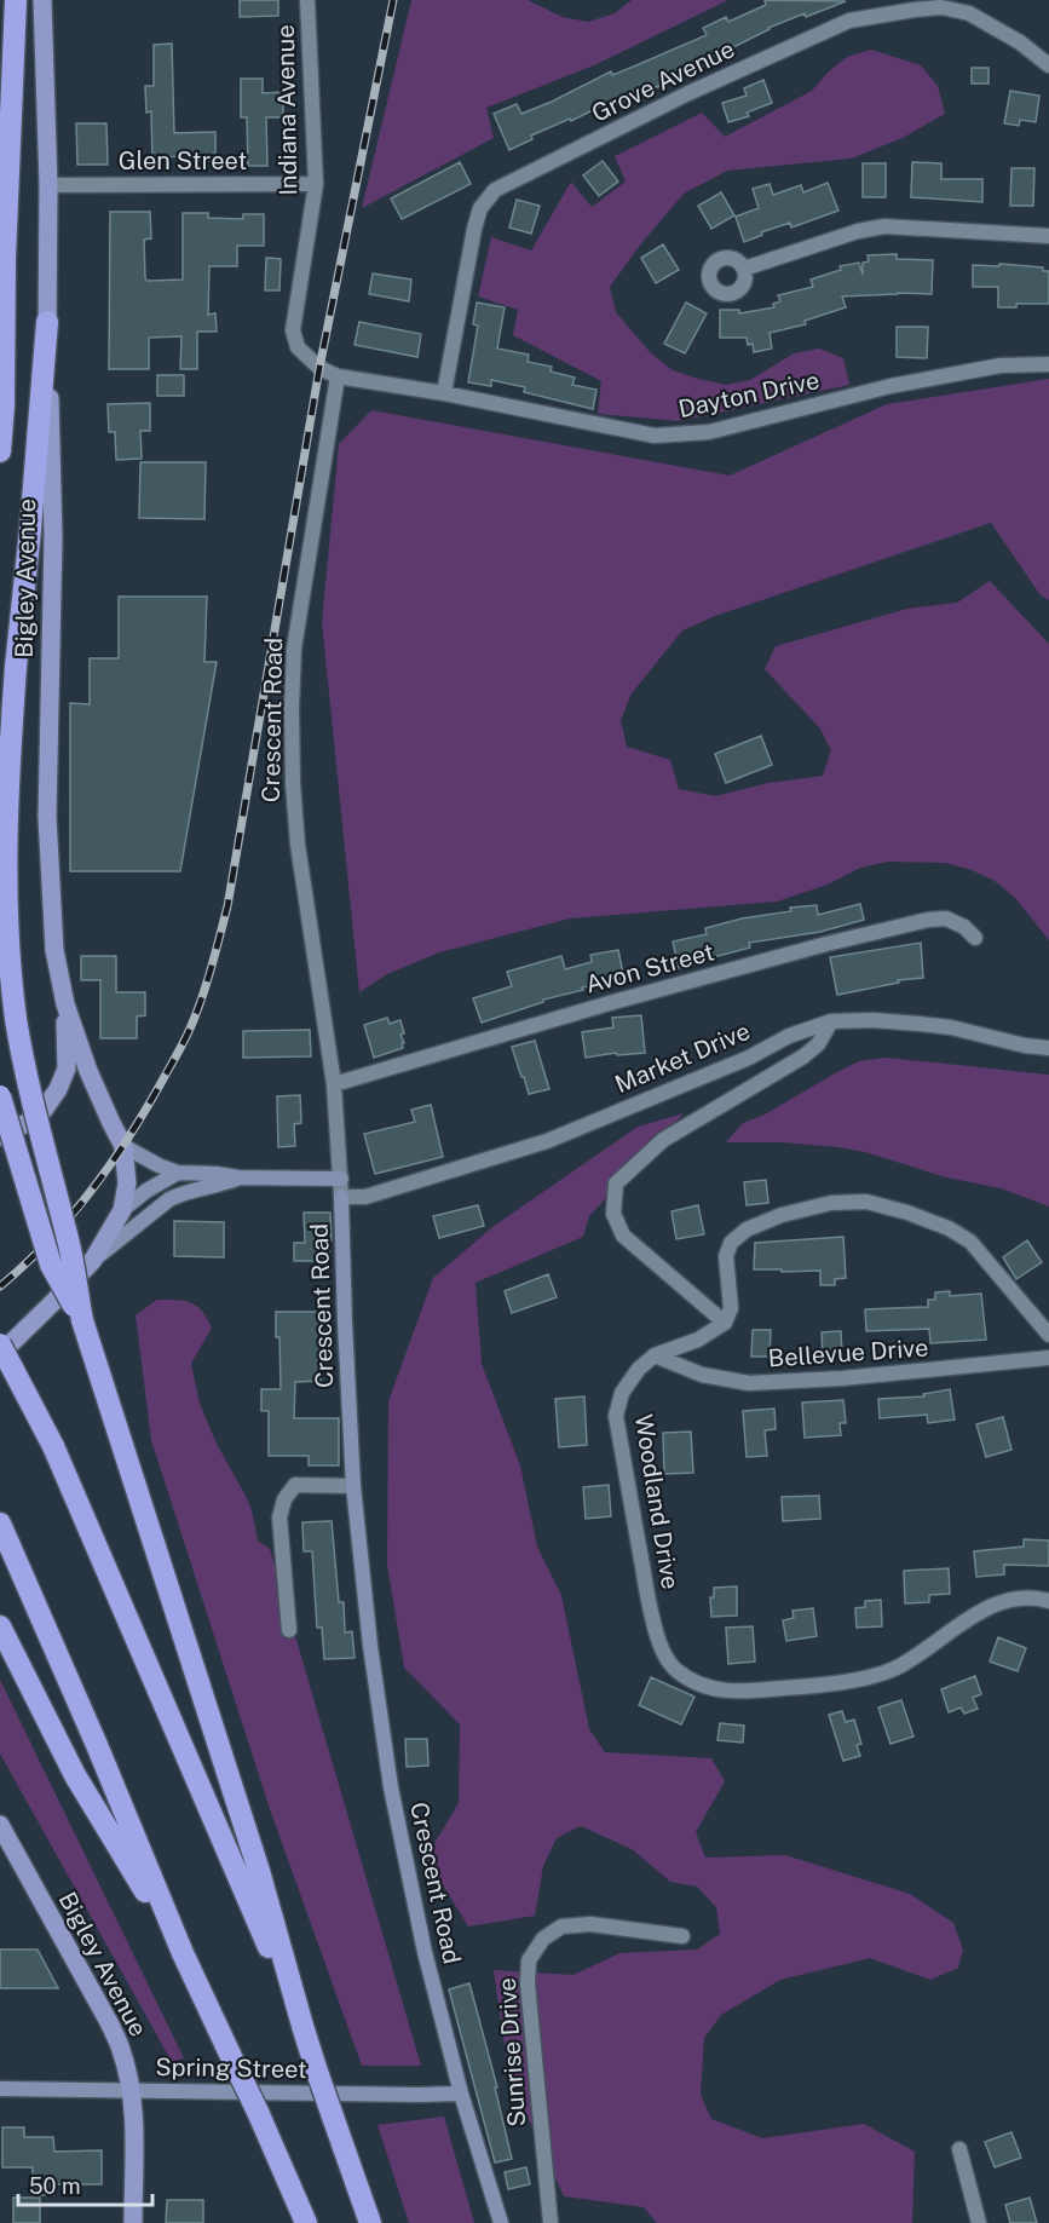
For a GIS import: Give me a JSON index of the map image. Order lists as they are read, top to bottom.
{
  "streets": {
    "main road": ["Bigley Avenue"],
    "street": [
      "Grove Avenue",
      "Indiana Avenue",
      "Glen Street",
      "Dayton Drive",
      "Crescent Road",
      "Avon Street",
      "Market Drive",
      "Bellevue Drive",
      "Woodland Drive",
      "Sunrise Drive",
      "Spring Street"
    ]
  },
  "crossings": [
    ["Grove Avenue", "Dayton Drive"],
    ["Indiana Avenue", "Glen Street"],
    ["Indiana Avenue", "Dayton Drive"],
    ["Glen Street", "Bigley Avenue"],
    ["Dayton Drive", "Crescent Road"],
    ["Bigley Avenue", "Spring Street"],
    ["Crescent Road", "Avon Street"],
    ["Crescent Road", "Market Drive"],
    ["Crescent Road", "Spring Street"],
    ["Bellevue Drive", "Woodland Drive"]
  ],
  "scale_bar": "50 m"
}
